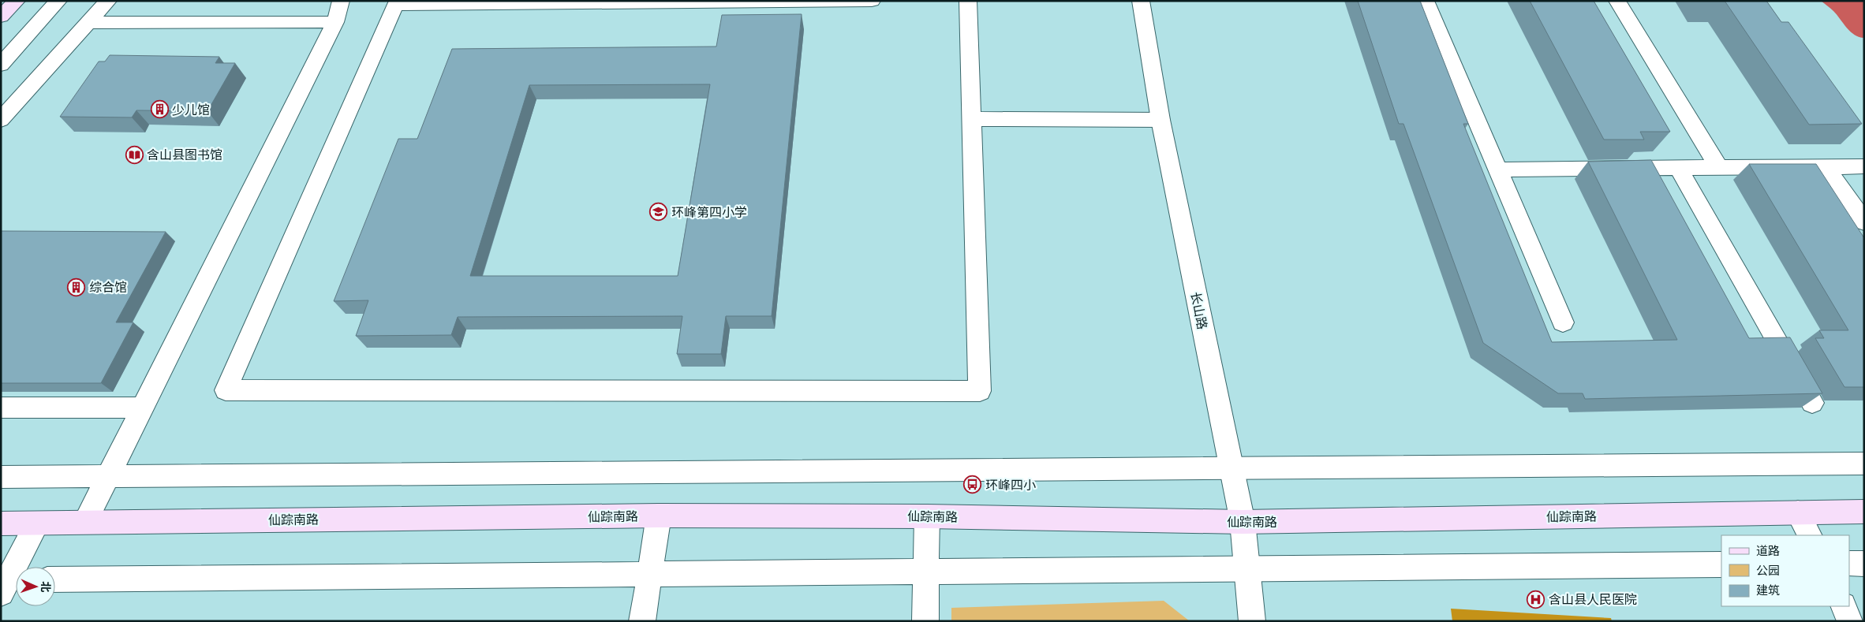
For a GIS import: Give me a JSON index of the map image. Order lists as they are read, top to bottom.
{
  "streets": {
    "main road": ["仙踪南路"],
    "street": ["长山路"]
  },
  "crossings": [
    ["长山路", "仙踪南路"]
  ],
  "places": {
    "building": ["少儿馆", "综合馆"],
    "library": ["含山县图书馆"],
    "school or university": ["环峰第四小学"],
    "bus stop": ["环峰四小"],
    "hospital": ["含山县人民医院"]
  },
  "legend": ["道路", "公园", "建筑"],
  "north": "right"
}
